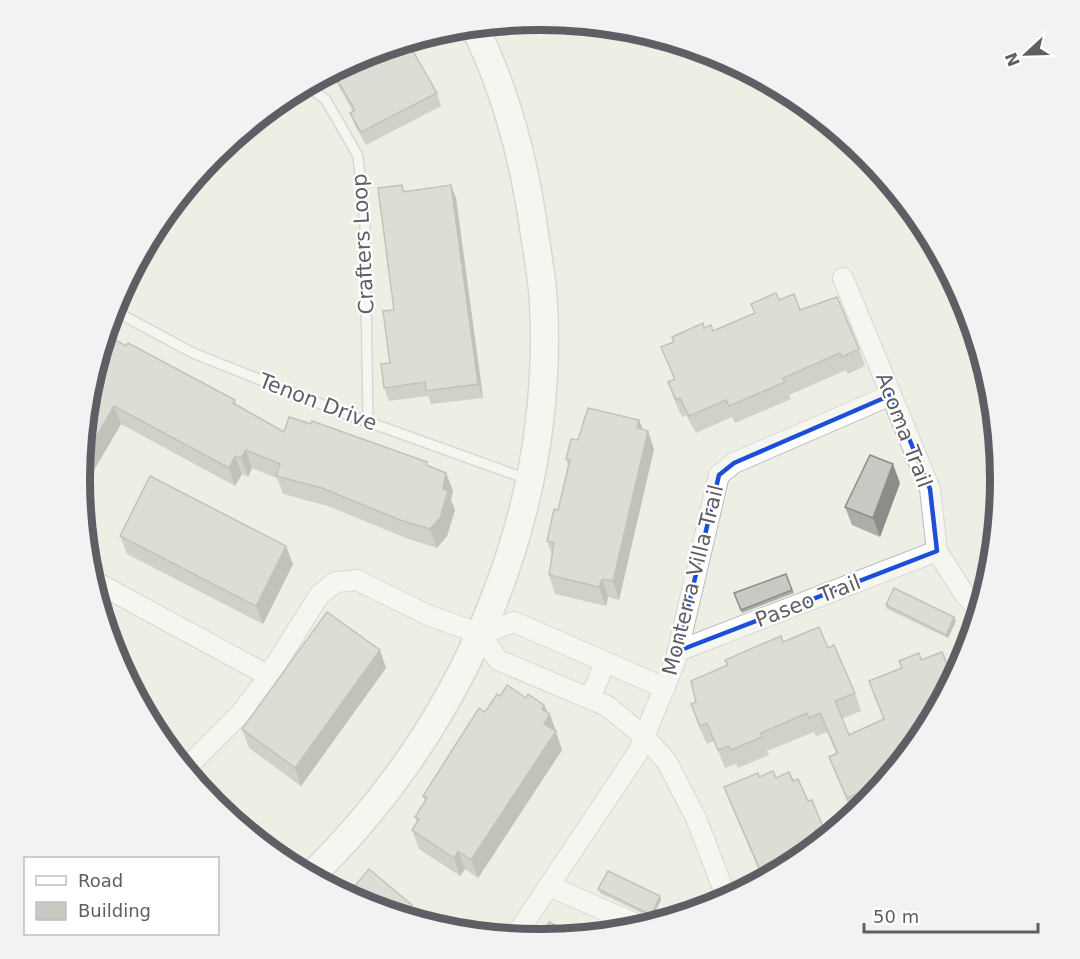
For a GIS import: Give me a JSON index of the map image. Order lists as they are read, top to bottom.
{
  "streets": {
    "street": ["Acoma Trail", "Monterra Villa Trail", "Paseo Trail"],
    "lane": ["Crafters Loop", "Tenon Drive"]
  },
  "crossings": [
    ["Crafters Loop", "Tenon Drive"],
    ["Acoma Trail", "Monterra Villa Trail"],
    ["Acoma Trail", "Paseo Trail"],
    ["Monterra Villa Trail", "Paseo Trail"]
  ],
  "legend": ["Road", "Building"],
  "scale_bar": "50 m",
  "north": "left"
}
